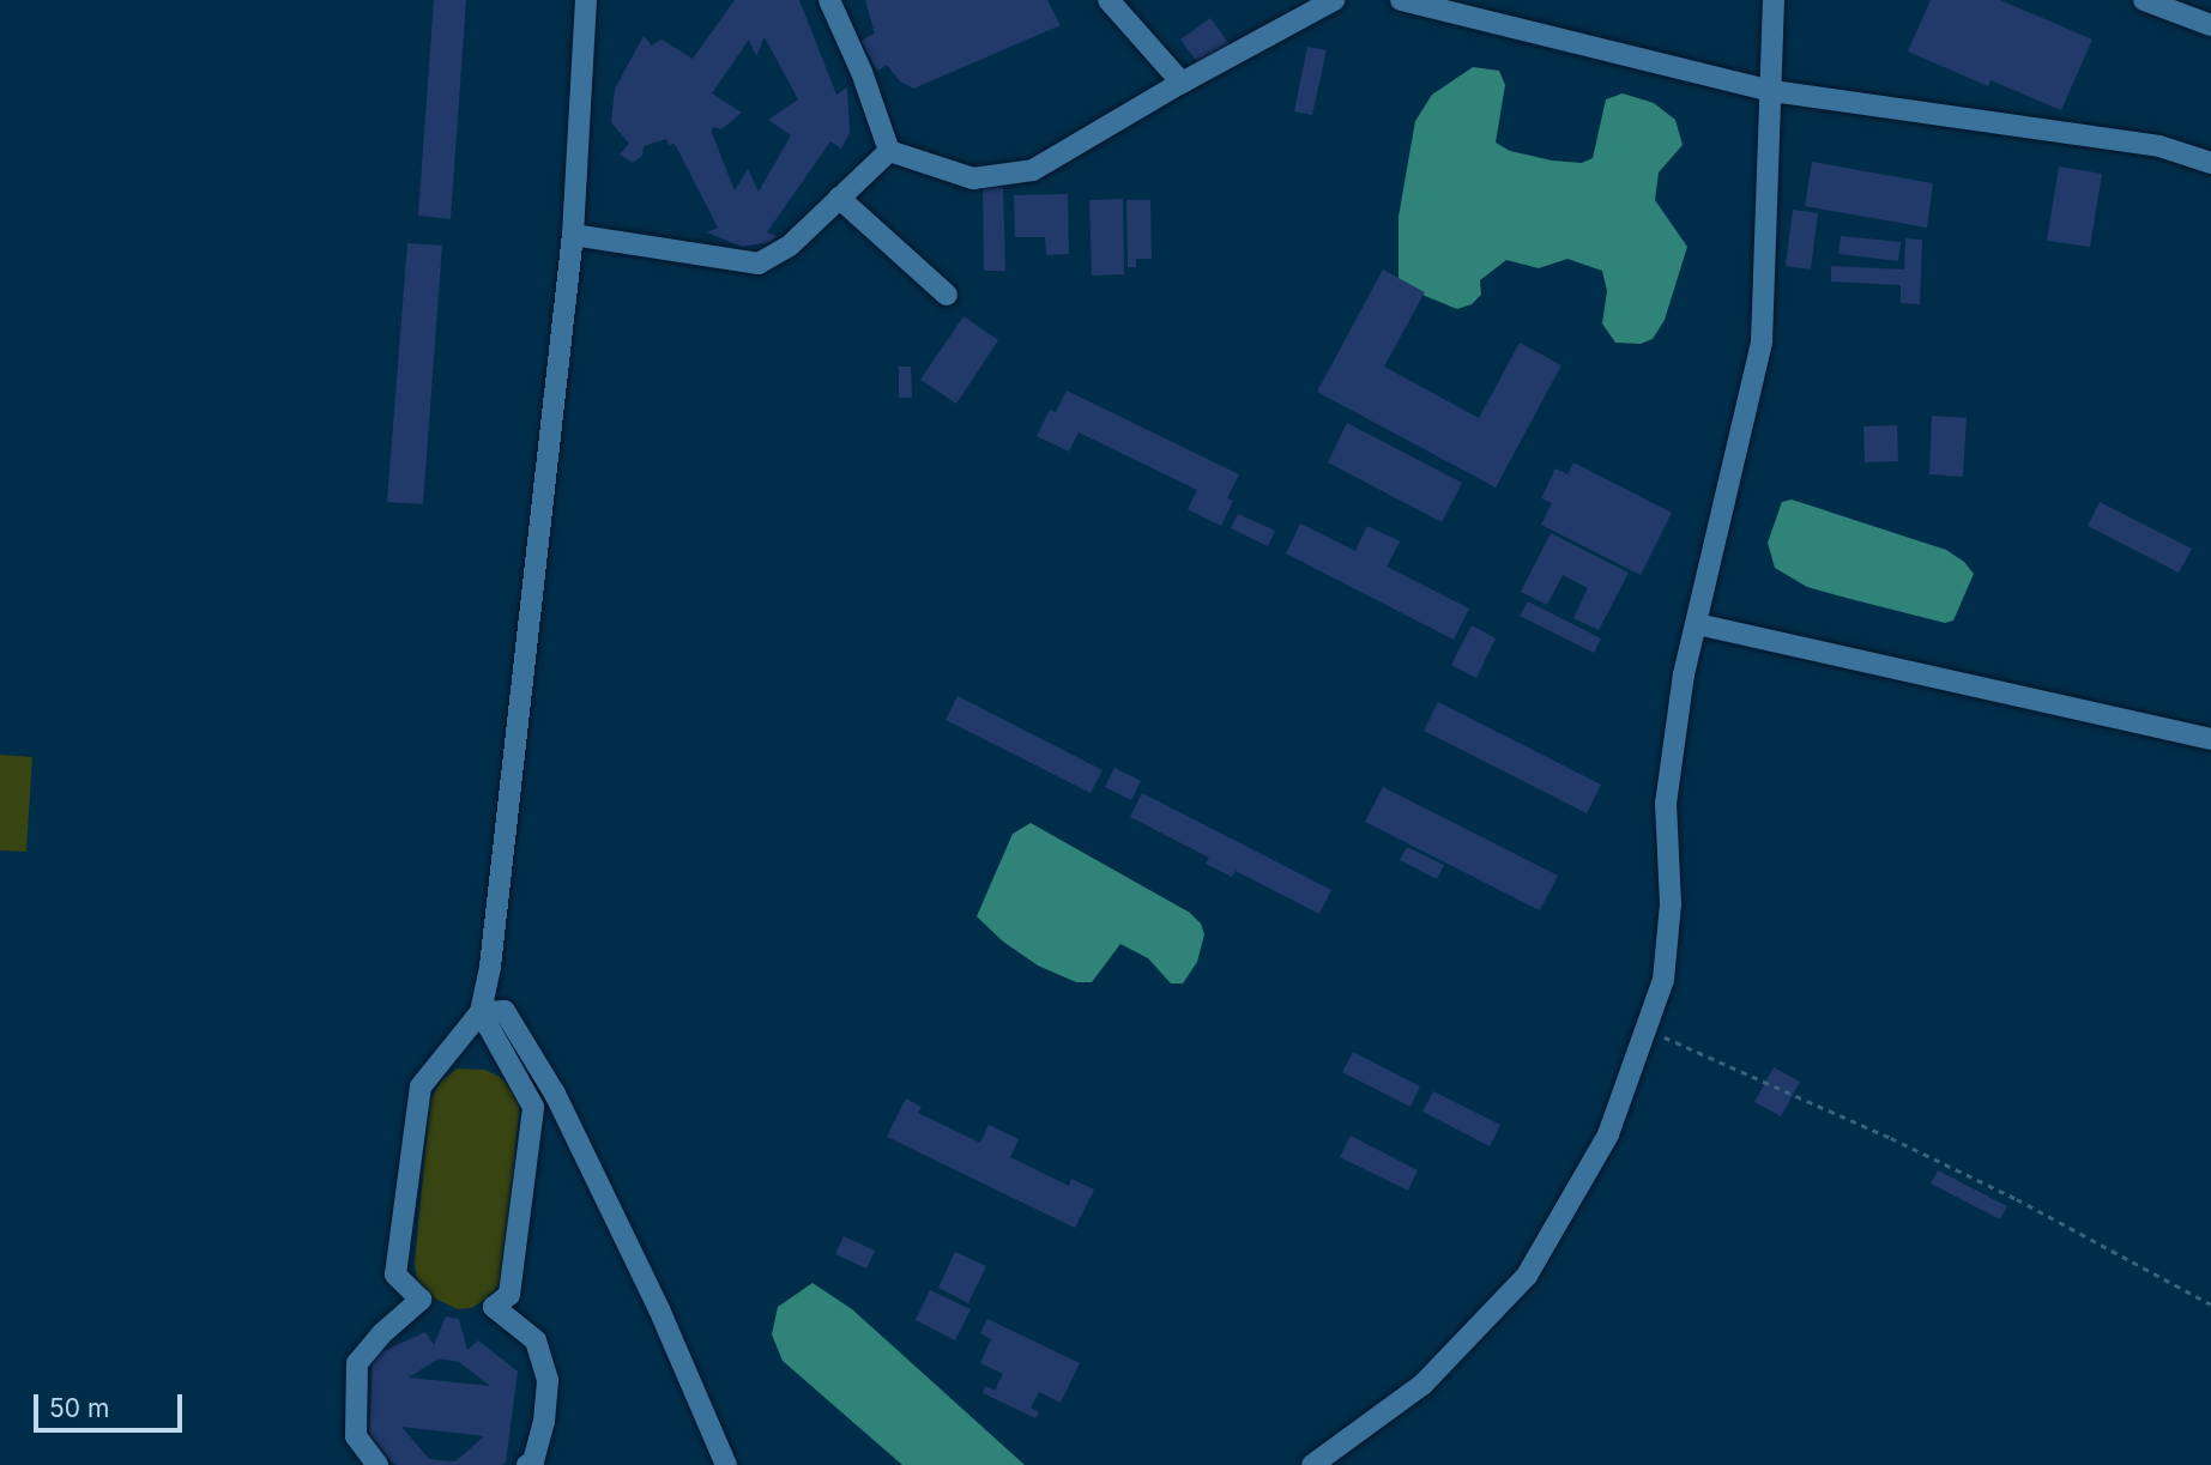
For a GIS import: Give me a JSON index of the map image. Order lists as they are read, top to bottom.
{
  "scale_bar": "50 m"
}
